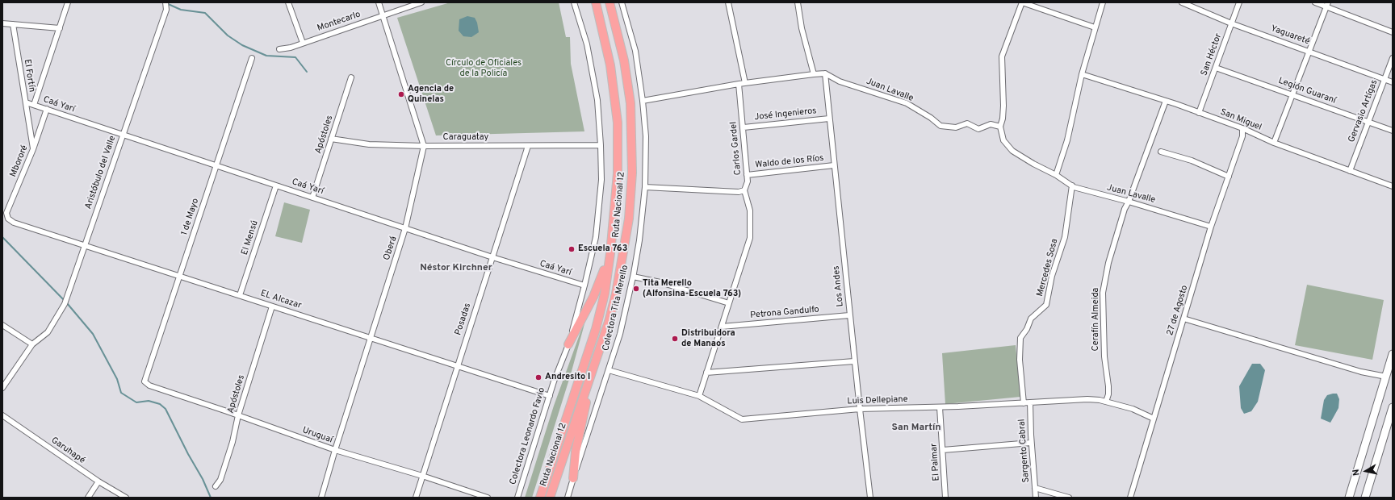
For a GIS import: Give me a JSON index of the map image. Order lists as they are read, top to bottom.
{
  "streets": {
    "highway": ["Ruta Nacional 12"],
    "street": [
      "Montecarlo",
      "Yaguareté",
      "San Héctor",
      "El Fortín",
      "Juan Lavalle",
      "Legión Guaraní",
      "Caá Yarí",
      "Gervasio Artígas",
      "José Ingenieros",
      "San Miguel",
      "Apóstoles",
      "Caraguatay",
      "Carlos Gardel",
      "Mbororé",
      "Waldo de los Ríos",
      "Aristóbulo del Valle",
      "1 de Mayo",
      "El Mensú",
      "Oberá",
      "Mercedes Sosa",
      "Los Andes",
      "EL Alcazar",
      "Colectora Tita Merello",
      "27 de Agosto",
      "Petrona Gandulfo",
      "Posadas",
      "Cerafín Almeida",
      "Luis Dellepiane",
      "Uruguaí",
      "Colectora Leonardo Favio",
      "Garuhapé",
      "Sargento Cabral",
      "El Palmar"
    ]
  },
  "crossings": [
    ["Yaguareté", "San Héctor"],
    ["Yaguareté", "Gervasio Artígas"],
    ["San Héctor", "Legión Guaraní"],
    ["San Héctor", "San Miguel"],
    ["El Fortín", "Caá Yarí"],
    ["El Fortín", "Mbororé"],
    ["Juan Lavalle", "Mercedes Sosa"],
    ["Juan Lavalle", "Los Andes"],
    ["Juan Lavalle", "27 de Agosto"],
    ["Juan Lavalle", "Cerafín Almeida"],
    ["Legión Guaraní", "Gervasio Artígas"],
    ["Caá Yarí", "Apóstoles"],
    ["Caá Yarí", "Mbororé"],
    ["Caá Yarí", "Aristóbulo del Valle"],
    ["Caá Yarí", "1 de Mayo"],
    ["Caá Yarí", "El Mensú"],
    ["Caá Yarí", "Oberá"],
    ["Caá Yarí", "Posadas"],
    ["Caá Yarí", "Colectora Leonardo Favio"],
    ["Gervasio Artígas", "San Miguel"],
    ["José Ingenieros", "Carlos Gardel"],
    ["José Ingenieros", "Los Andes"],
    ["San Miguel", "27 de Agosto"],
    ["San Miguel", "Cerafín Almeida"],
    ["Apóstoles", "Caraguatay"],
    ["Apóstoles", "EL Alcazar"],
    ["Apóstoles", "Uruguaí"],
    ["Caraguatay", "Oberá"],
    ["Caraguatay", "Posadas"],
    ["Carlos Gardel", "Waldo de los Ríos"],
    ["Carlos Gardel", "Petrona Gandulfo"],
    ["Carlos Gardel", "Luis Dellepiane"],
    ["Mbororé", "EL Alcazar"],
    ["Waldo de los Ríos", "Los Andes"],
    ["Aristóbulo del Valle", "EL Alcazar"],
    ["1 de Mayo", "EL Alcazar"],
    ["1 de Mayo", "Uruguaí"],
    ["El Mensú", "EL Alcazar"],
    ["Oberá", "EL Alcazar"],
    ["Oberá", "Uruguaí"],
    ["Mercedes Sosa", "Luis Dellepiane"],
    ["Los Andes", "Petrona Gandulfo"],
    ["Los Andes", "Luis Dellepiane"],
    ["EL Alcazar", "Posadas"],
    ["EL Alcazar", "Colectora Leonardo Favio"],
    ["Colectora Tita Merello", "Luis Dellepiane"],
    ["27 de Agosto", "Luis Dellepiane"],
    ["Posadas", "Uruguaí"],
    ["Cerafín Almeida", "Luis Dellepiane"],
    ["Luis Dellepiane", "Sargento Cabral"],
    ["Luis Dellepiane", "El Palmar"]
  ],
  "districts": ["Néstor Kirchner", "San Martín"],
  "parks": ["Círculo de Oficiales de la Policía"],
  "places": [
    "Agencia de Quinelas",
    "Escuela 763",
    "Tita Merello (Alfonsina-Escuela 763)",
    "Distribuidora de Manaos",
    "Andresito I"
  ],
  "north": "left"
}
